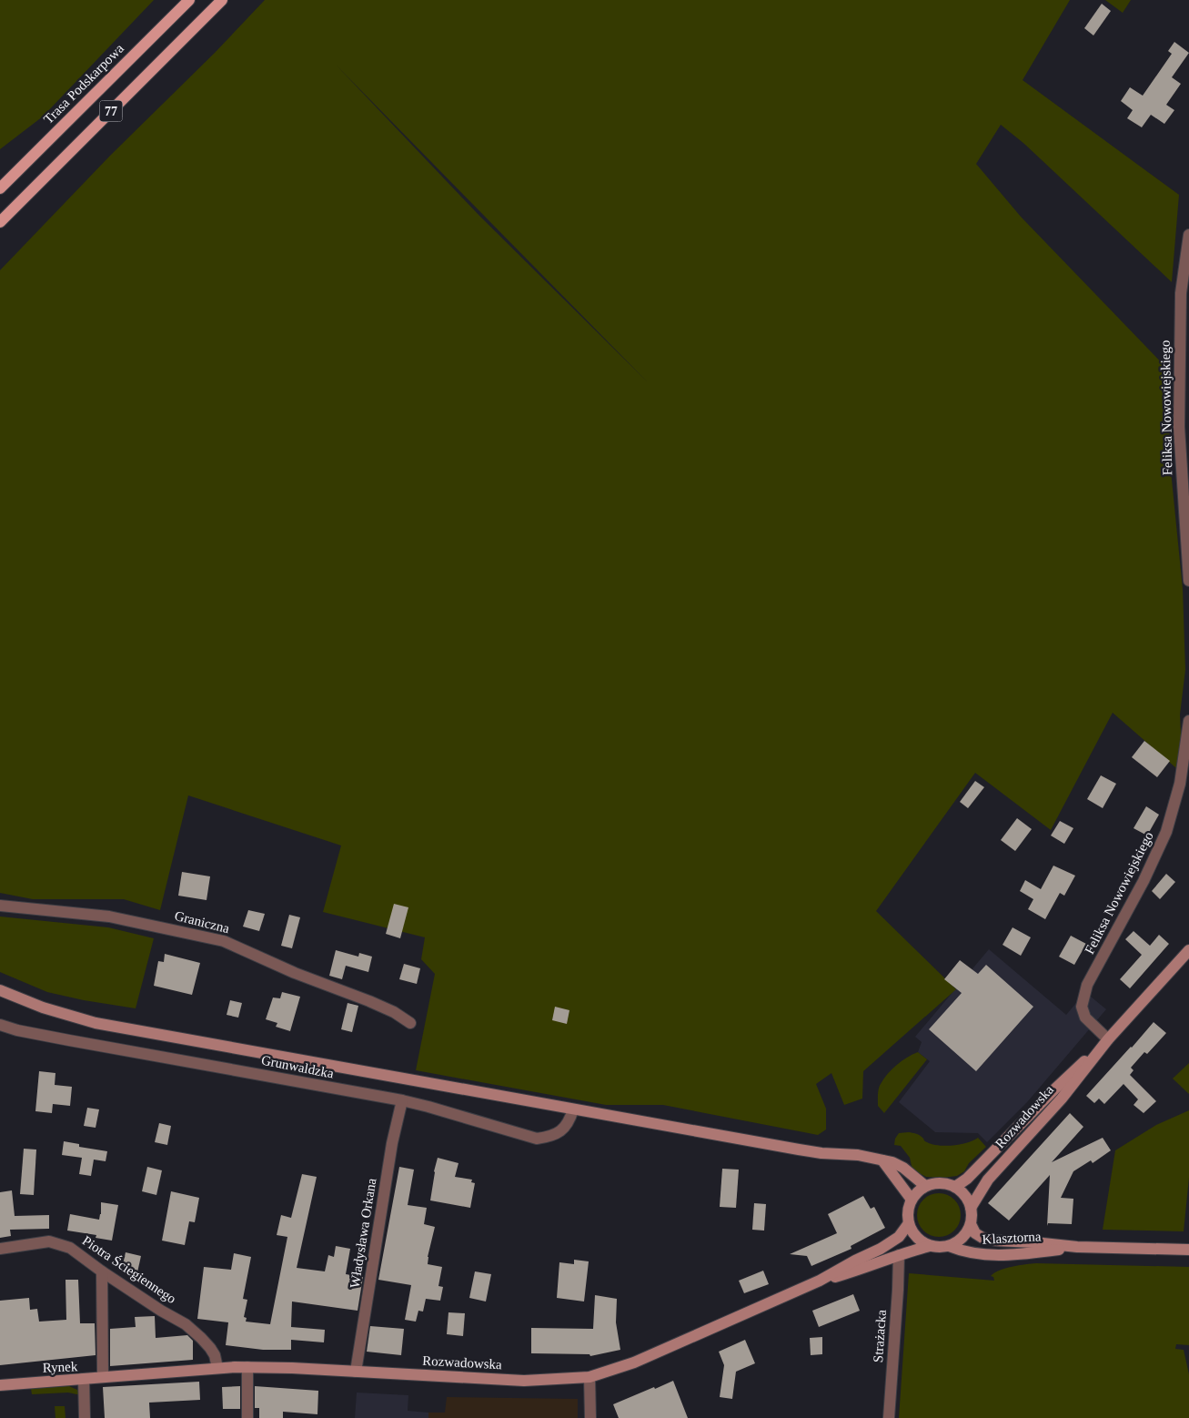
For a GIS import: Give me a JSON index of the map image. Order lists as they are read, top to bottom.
{
  "streets": {
    "main road": ["Trasa Podskarpowa", "77"],
    "street": [
      "Feliksa Nowowiejskiego",
      "Graniczna",
      "Grunwaldzka",
      "Rozwadowska",
      "Władysława Orkana",
      "Klasztorna",
      "Piotra Ściegiennego",
      "Strażacka",
      "Rynek"
    ]
  },
  "crossings": [
    ["Feliksa Nowowiejskiego", "Rozwadowska"],
    ["Grunwaldzka", "Władysława Orkana"],
    ["Rozwadowska", "Władysława Orkana"],
    ["Rozwadowska", "Klasztorna"],
    ["Rozwadowska", "Piotra Ściegiennego"],
    ["Rozwadowska", "Strażacka"],
    ["Rozwadowska", "Rynek"]
  ]
}
